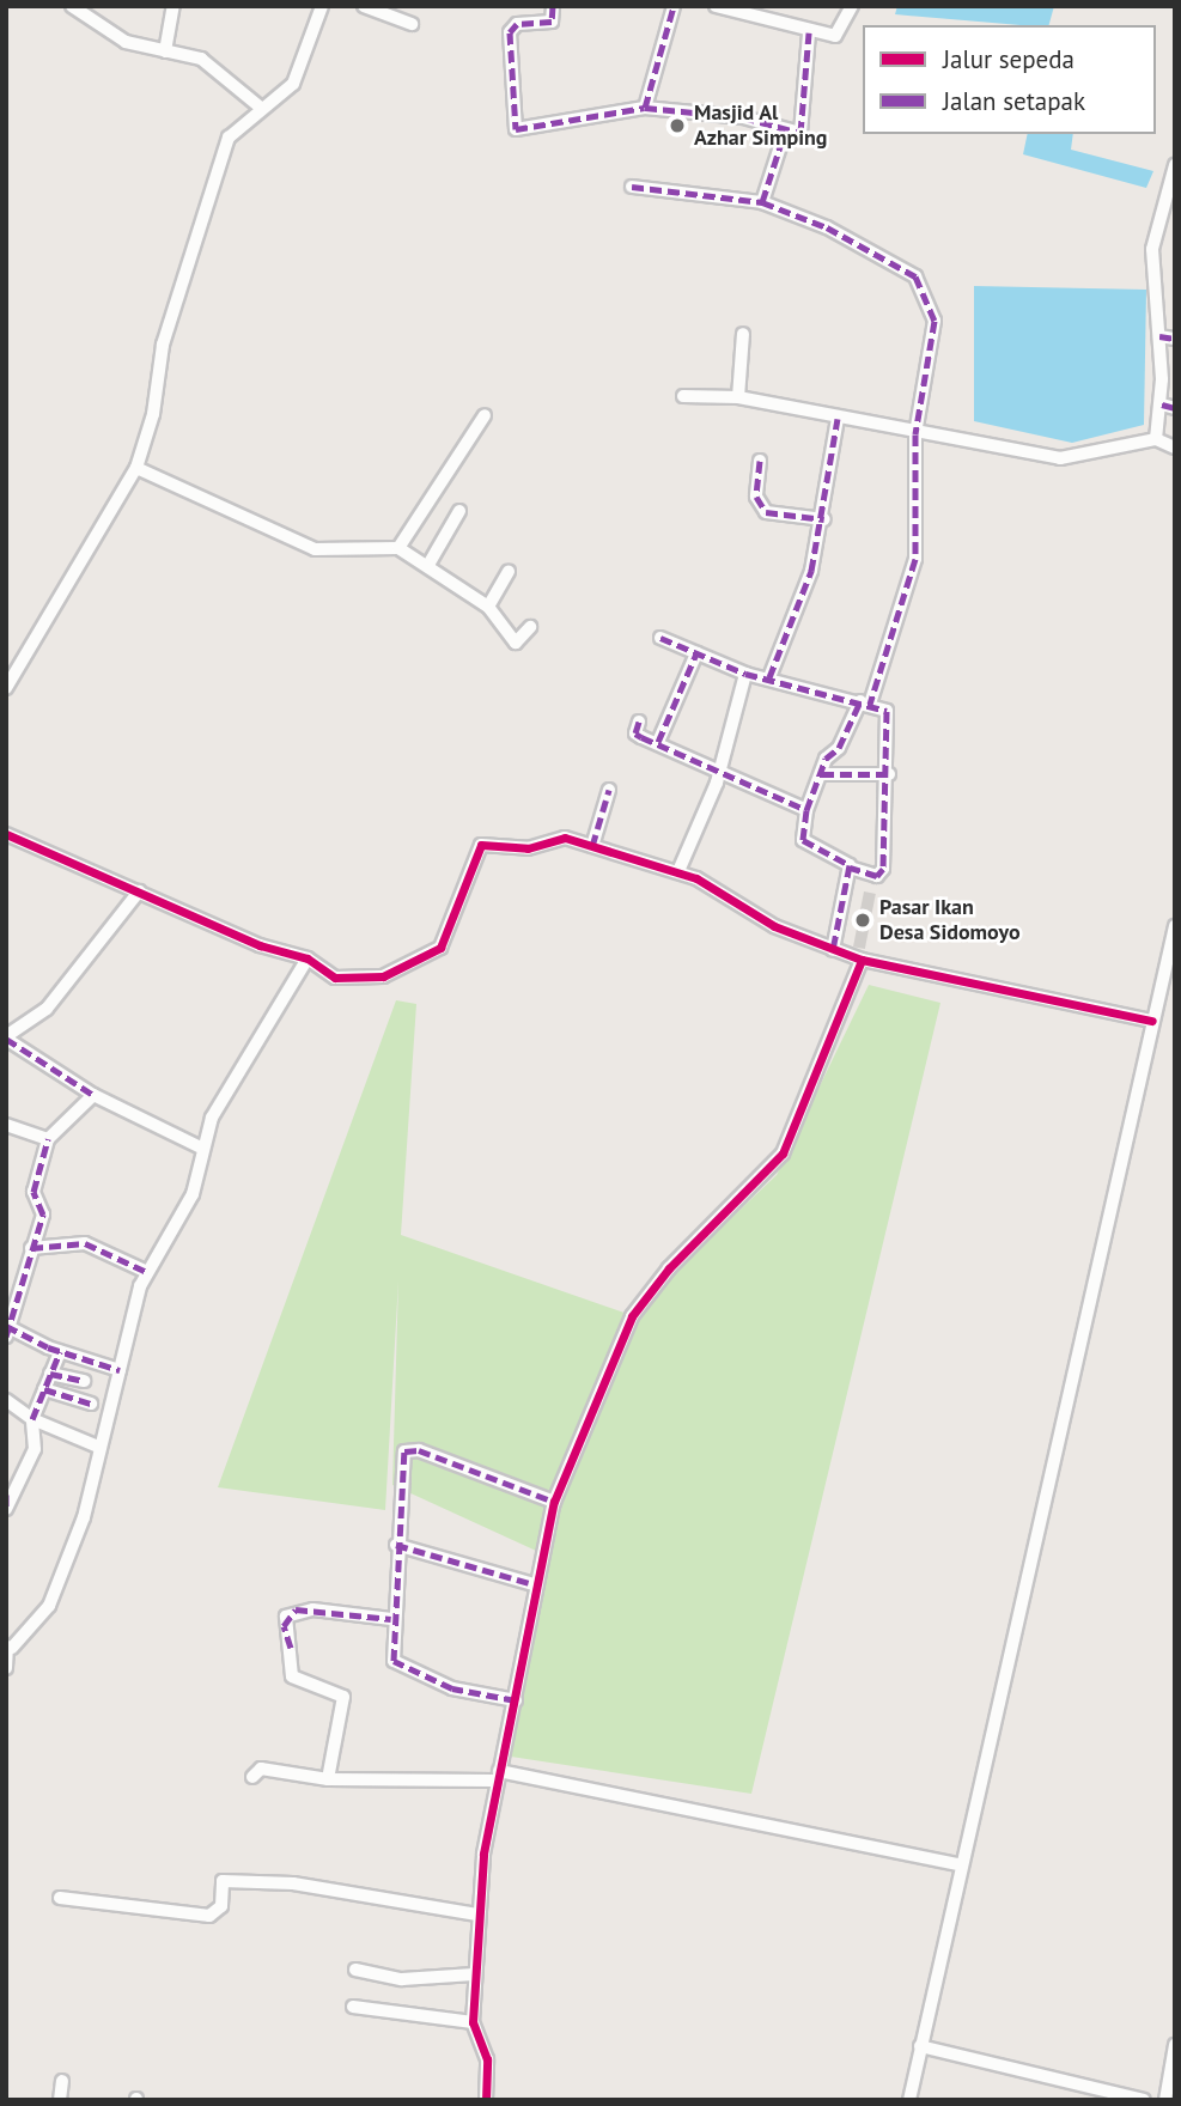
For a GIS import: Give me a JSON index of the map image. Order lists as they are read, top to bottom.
{
  "places": ["Masjid Al Azhar Simping", "Pasar Ikan Desa Sidomoyo"],
  "legend": ["Jalur sepeda", "Jalan setapak"]
}
